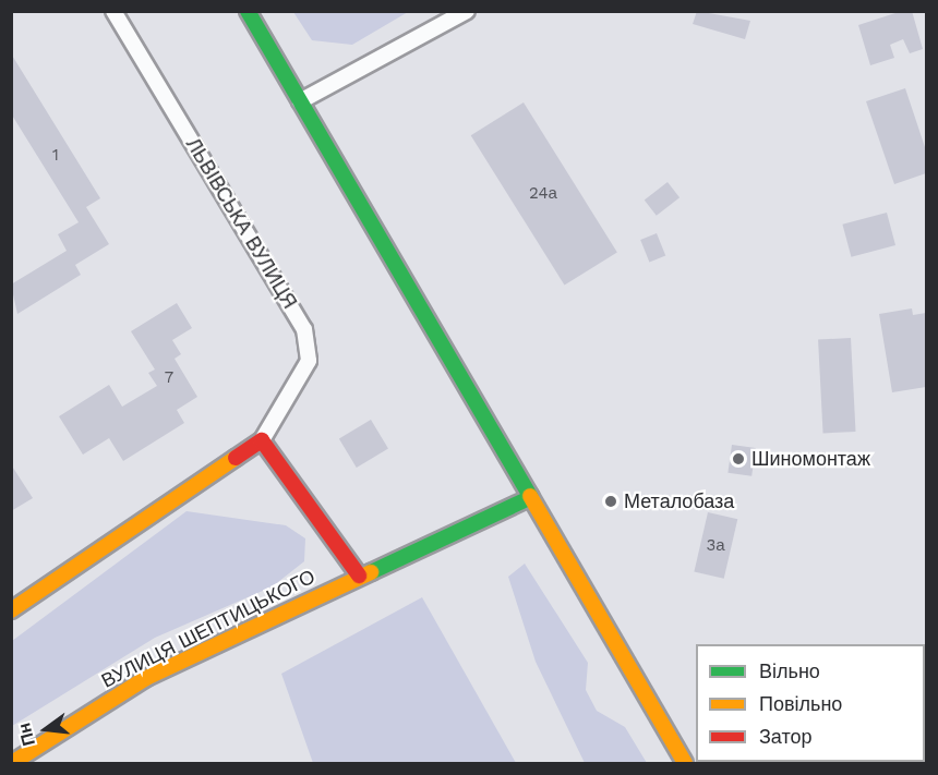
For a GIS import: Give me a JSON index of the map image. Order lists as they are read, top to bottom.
{
  "streets": {
    "main road": ["ВУЛИЦЯ ШЕПТИЦЬКОГО"],
    "street": ["ЛЬВІВСЬКА ВУЛИЦЯ"]
  },
  "places": ["Шиномонтаж", "Металобаза"],
  "house_numbers": [
    "1",
    "24а",
    "7",
    "3а"
  ],
  "legend": ["Вільно", "Повільно", "Затор"],
  "north": "left"
}
